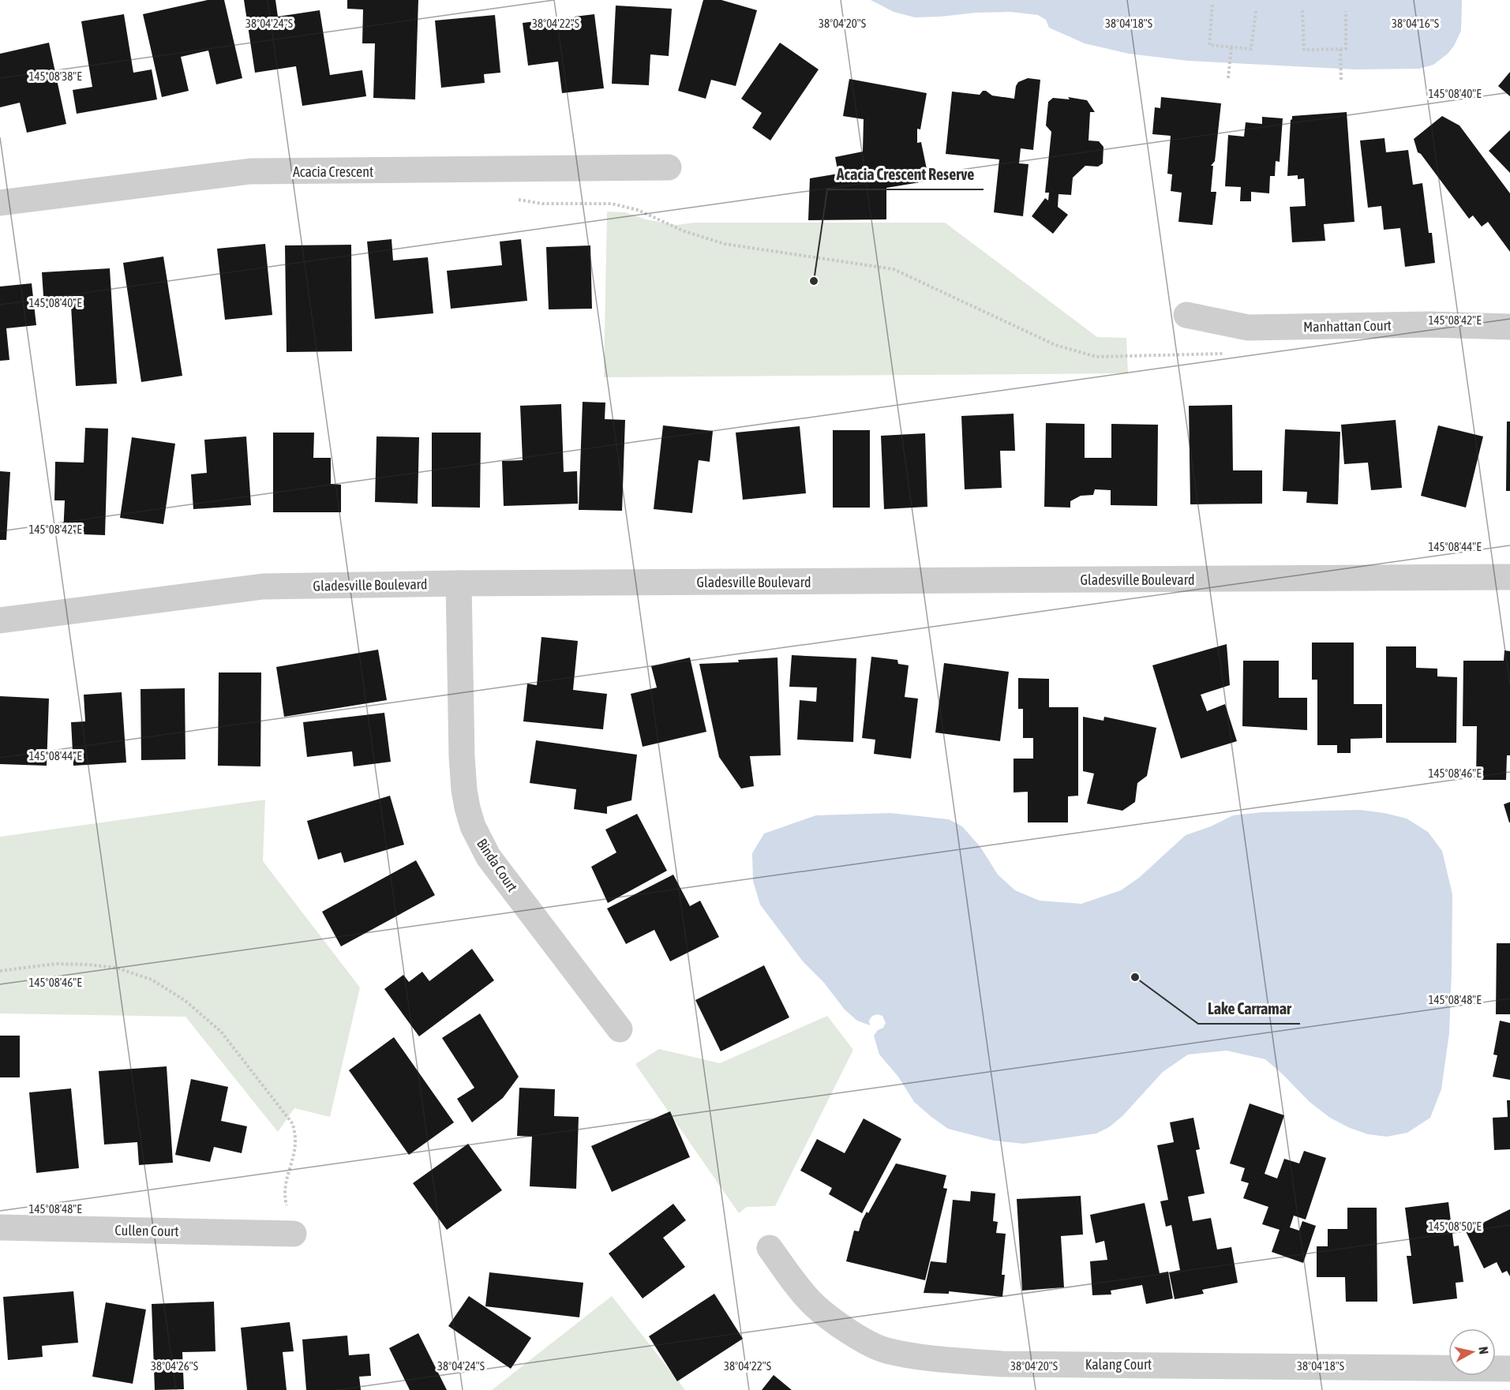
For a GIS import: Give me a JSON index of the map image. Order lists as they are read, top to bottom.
{
  "streets": {
    "street": [
      "Acacia Crescent",
      "Manhattan Court",
      "Gladesville Boulevard",
      "Binda Court",
      "Cullen Court",
      "Kalang Court"
    ]
  },
  "crossings": [
    ["Gladesville Boulevard", "Binda Court"]
  ],
  "places": ["Acacia Crescent Reserve", "Lake Carramar"],
  "north": "right",
  "coordinates": [
    "38°04'24\"S",
    "38°04'22\"S",
    "38°04'20\"S",
    "38°04'18\"S",
    "38°04'16\"S",
    "145°08'38\"E",
    "145°08'40\"E",
    "145°08'42\"E",
    "145°08'44\"E",
    "145°08'46\"E",
    "145°08'48\"E",
    "145°08'50\"E",
    "38°04'26\"S"
  ]
}
